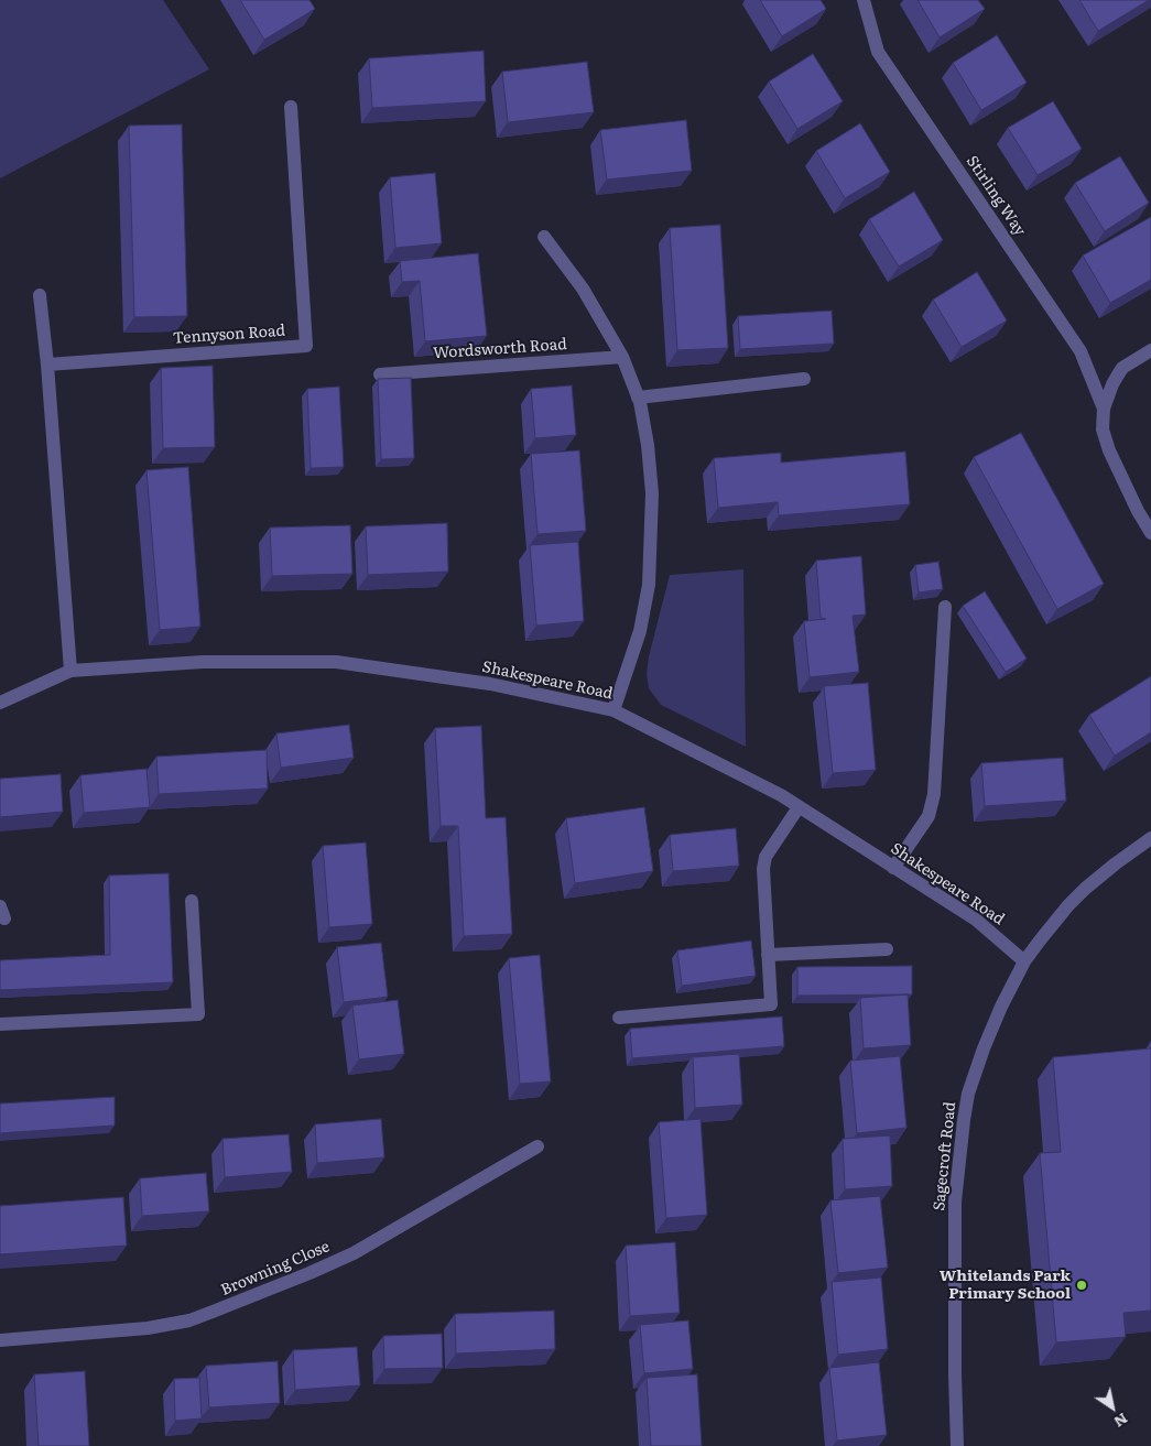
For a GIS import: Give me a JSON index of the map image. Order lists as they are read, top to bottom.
{
  "streets": {
    "street": [
      "Stirling Way",
      "Tennyson Road",
      "Wordsworth Road",
      "Shakespeare Road",
      "Sagecroft Road",
      "Browning Close"
    ]
  },
  "crossings": [
    ["Shakespeare Road", "Sagecroft Road"]
  ],
  "places": ["Whitelands Park Primary School"],
  "north": "bottom right"
}
